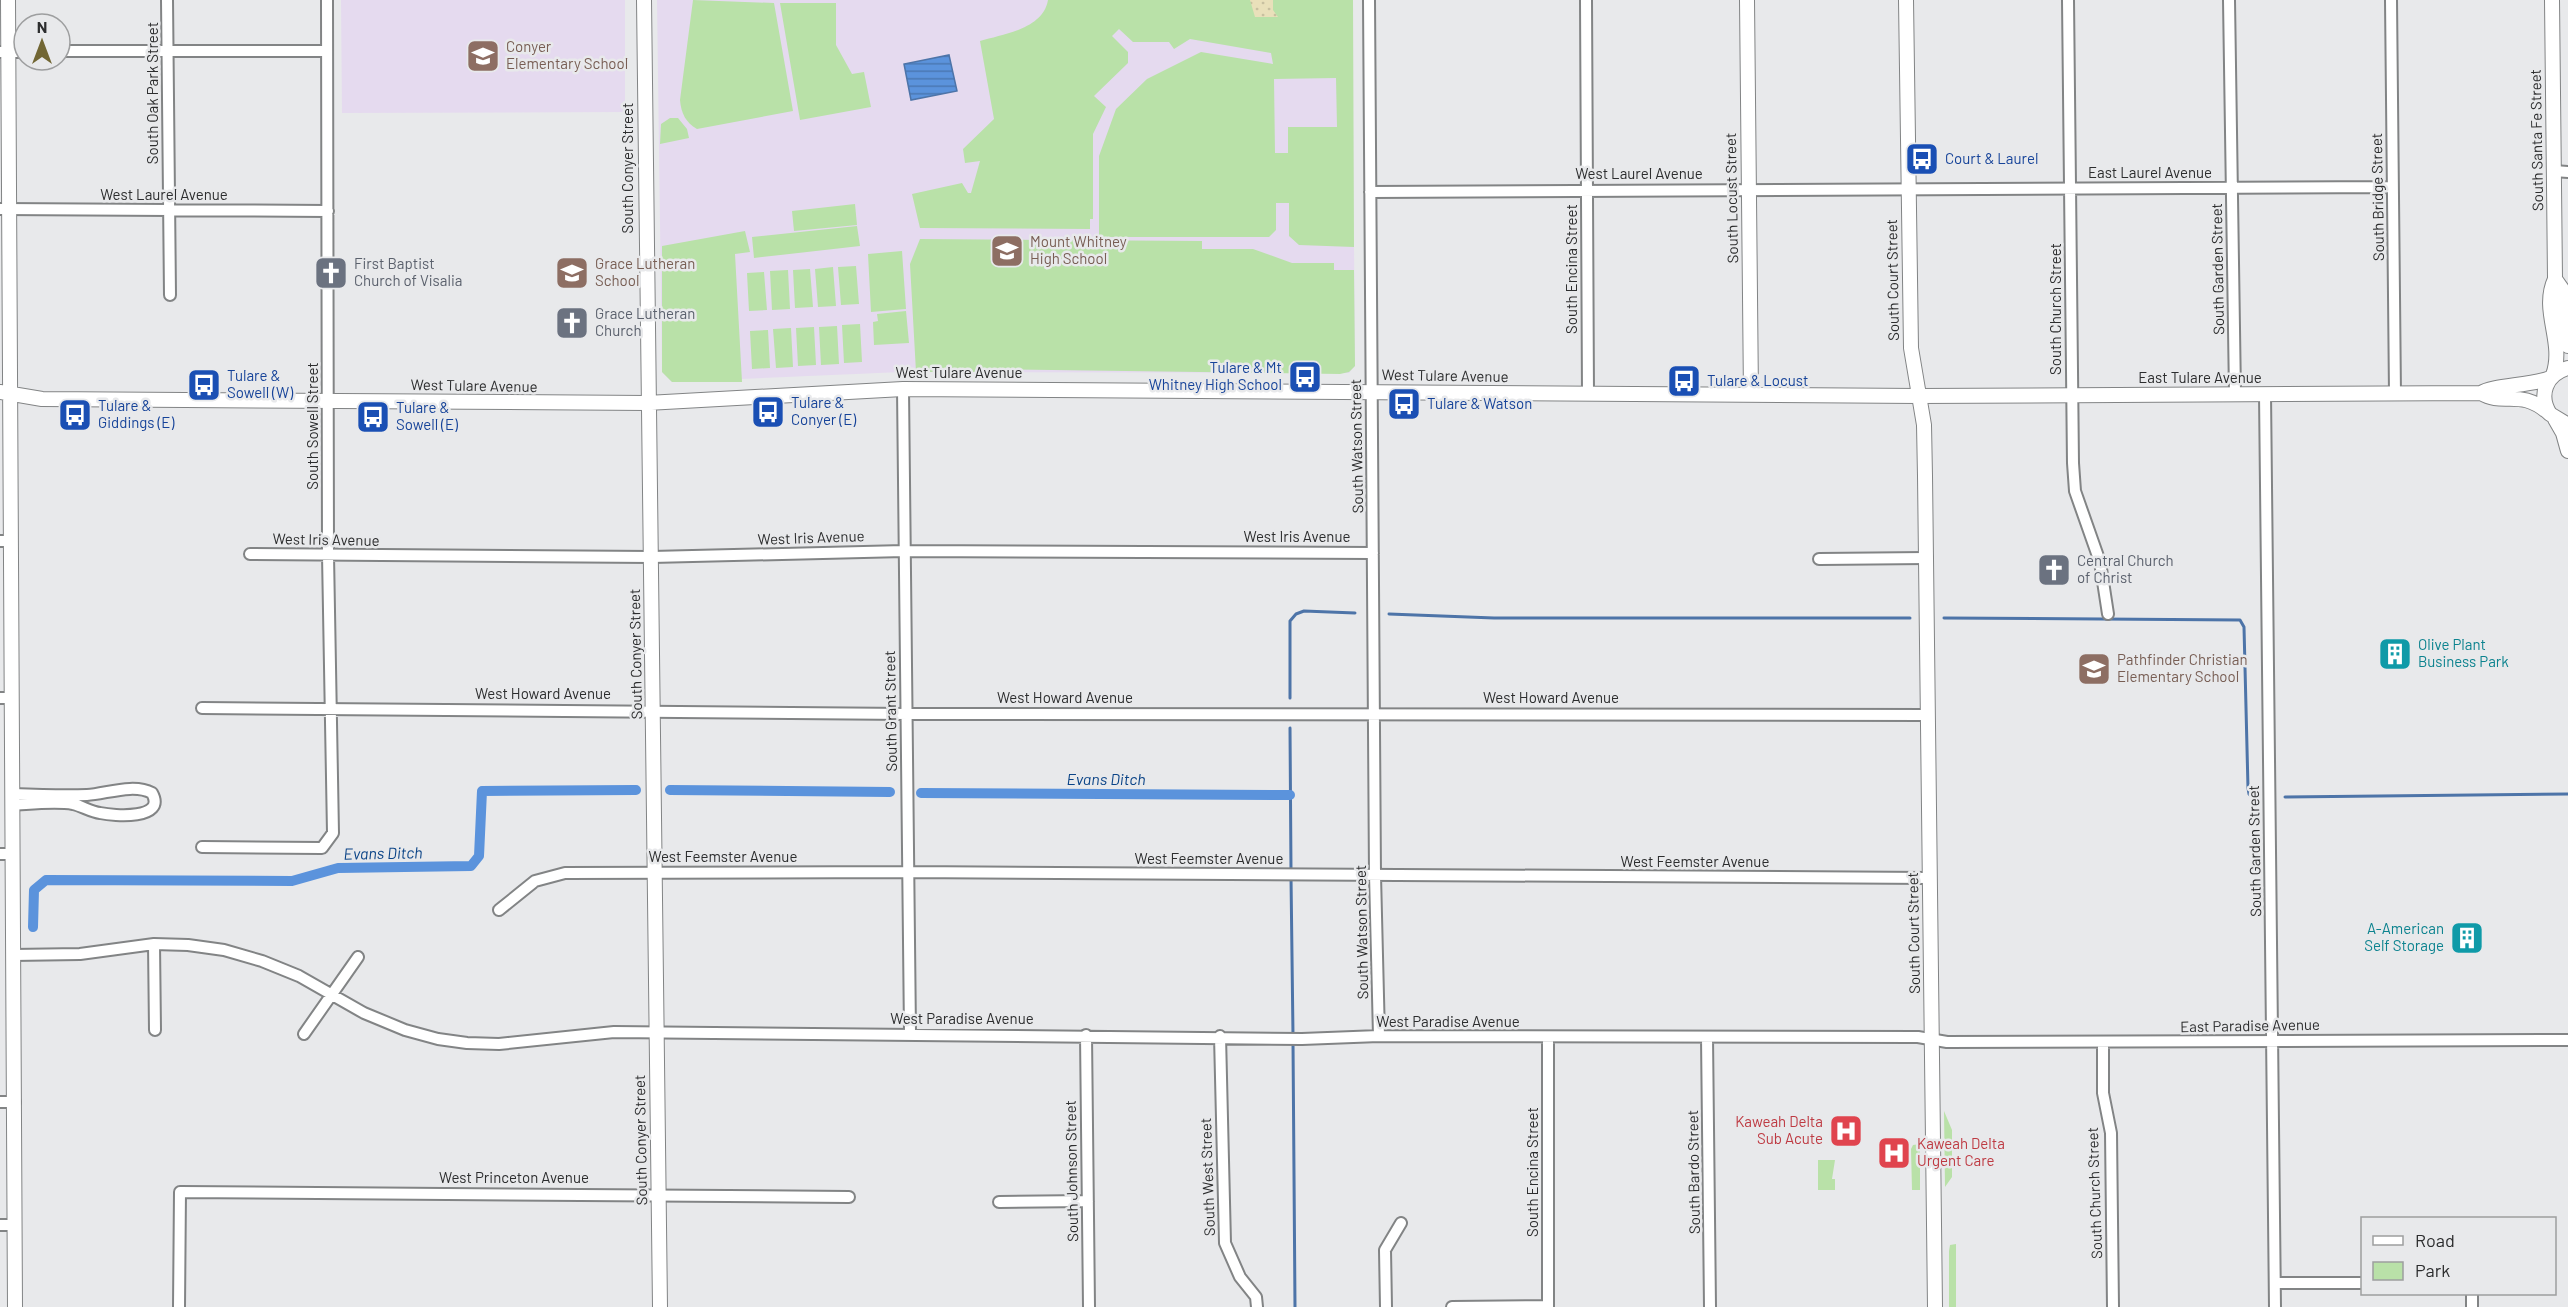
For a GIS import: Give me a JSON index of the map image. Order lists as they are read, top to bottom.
{
  "streets": {
    "street": [
      "South Oak Park Street",
      "South Santa Fe Street",
      "South Conyer Street",
      "East Laurel Avenue",
      "West Laurel Avenue",
      "South Bridge Street",
      "South Locust Street",
      "South Encina Street",
      "South Garden Street",
      "South Court Street",
      "South Church Street",
      "West Tulare Avenue",
      "East Tulare Avenue",
      "South Sowell Street",
      "South Watson Street",
      "West Iris Avenue",
      "West Howard Avenue",
      "South Grant Street",
      "West Feemster Avenue",
      "West Paradise Avenue",
      "East Paradise Avenue",
      "South Johnson Street",
      "South Bardo Street",
      "South West Street",
      "West Princeton Avenue"
    ]
  },
  "crossings": [
    ["South Oak Park Street", "West Laurel Avenue"],
    ["South Santa Fe Street", "East Tulare Avenue"],
    ["South Conyer Street", "West Tulare Avenue"],
    ["South Conyer Street", "West Iris Avenue"],
    ["South Conyer Street", "West Howard Avenue"],
    ["South Conyer Street", "West Feemster Avenue"],
    ["South Conyer Street", "West Paradise Avenue"],
    ["South Conyer Street", "West Princeton Avenue"],
    ["East Laurel Avenue", "West Laurel Avenue"],
    ["East Laurel Avenue", "South Bridge Street"],
    ["East Laurel Avenue", "South Garden Street"],
    ["East Laurel Avenue", "South Court Street"],
    ["East Laurel Avenue", "South Church Street"],
    ["West Laurel Avenue", "South Locust Street"],
    ["West Laurel Avenue", "South Encina Street"],
    ["West Laurel Avenue", "South Court Street"],
    ["West Laurel Avenue", "South Sowell Street"],
    ["West Laurel Avenue", "South Watson Street"],
    ["South Bridge Street", "East Tulare Avenue"],
    ["South Locust Street", "West Tulare Avenue"],
    ["South Encina Street", "West Tulare Avenue"],
    ["South Encina Street", "West Paradise Avenue"],
    ["South Garden Street", "East Tulare Avenue"],
    ["South Garden Street", "East Paradise Avenue"],
    ["South Court Street", "West Tulare Avenue"],
    ["South Court Street", "East Tulare Avenue"],
    ["South Court Street", "West Howard Avenue"],
    ["South Court Street", "West Feemster Avenue"],
    ["South Court Street", "West Paradise Avenue"],
    ["South Court Street", "East Paradise Avenue"],
    ["South Church Street", "East Tulare Avenue"],
    ["South Church Street", "East Paradise Avenue"],
    ["West Tulare Avenue", "East Tulare Avenue"],
    ["West Tulare Avenue", "South Sowell Street"],
    ["West Tulare Avenue", "South Watson Street"],
    ["West Tulare Avenue", "South Grant Street"],
    ["South Sowell Street", "West Iris Avenue"],
    ["South Sowell Street", "West Howard Avenue"],
    ["South Watson Street", "West Iris Avenue"],
    ["South Watson Street", "West Howard Avenue"],
    ["South Watson Street", "West Feemster Avenue"],
    ["South Watson Street", "West Paradise Avenue"],
    ["West Iris Avenue", "South Grant Street"],
    ["West Howard Avenue", "South Grant Street"],
    ["South Grant Street", "West Feemster Avenue"],
    ["South Grant Street", "West Paradise Avenue"],
    ["West Paradise Avenue", "East Paradise Avenue"],
    ["West Paradise Avenue", "South Johnson Street"],
    ["West Paradise Avenue", "South Bardo Street"],
    ["West Paradise Avenue", "South West Street"]
  ],
  "water": ["Evans Ditch"],
  "places": {
    "school or university": [
      "Conyer Elementary School",
      "Mount Whitney High School",
      "Grace Lutheran School",
      "Pathfinder Christian Elementary School"
    ],
    "bus stop": [
      "Court & Laurel",
      "Tulare & Mt Whitney High School",
      "Tulare & Locust",
      "Tulare & Sowell (W)",
      "Tulare & Watson",
      "Tulare & Conyer (E)",
      "Tulare & Giddings (E)",
      "Tulare & Sowell (E)"
    ],
    "church": ["First Baptist Church of Visalia", "Grace Lutheran Church", "Central Church of Christ"],
    "building": ["Olive Plant Business Park", "A-American Self Storage"],
    "hospital": ["Kaweah Delta Sub Acute", "Kaweah Delta Urgent Care"]
  },
  "legend": ["Road", "Park"],
  "north": "top"
}
